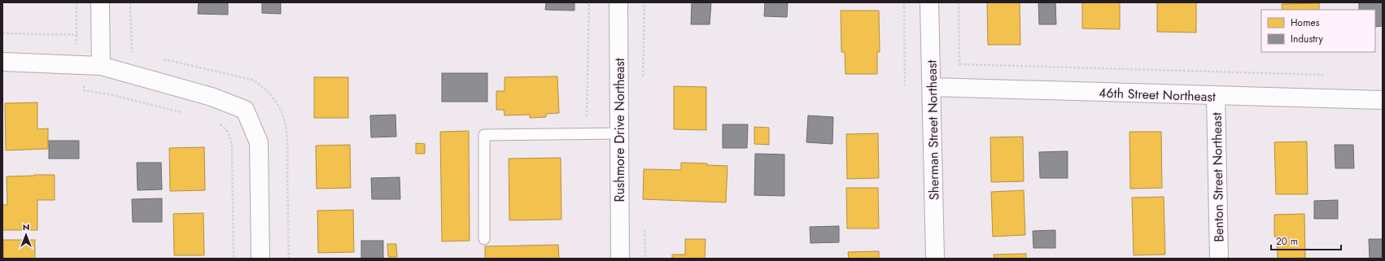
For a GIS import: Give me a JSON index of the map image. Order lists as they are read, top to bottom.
{
  "streets": {
    "street": [
      "46th Street Northeast",
      "Rushmore Drive Northeast",
      "Sherman Street Northeast",
      "Benton Street Northeast"
    ]
  },
  "crossings": [
    ["46th Street Northeast", "Sherman Street Northeast"],
    ["46th Street Northeast", "Benton Street Northeast"]
  ],
  "legend": ["Homes", "Industry"],
  "scale_bar": "20 m",
  "north": "top"
}
